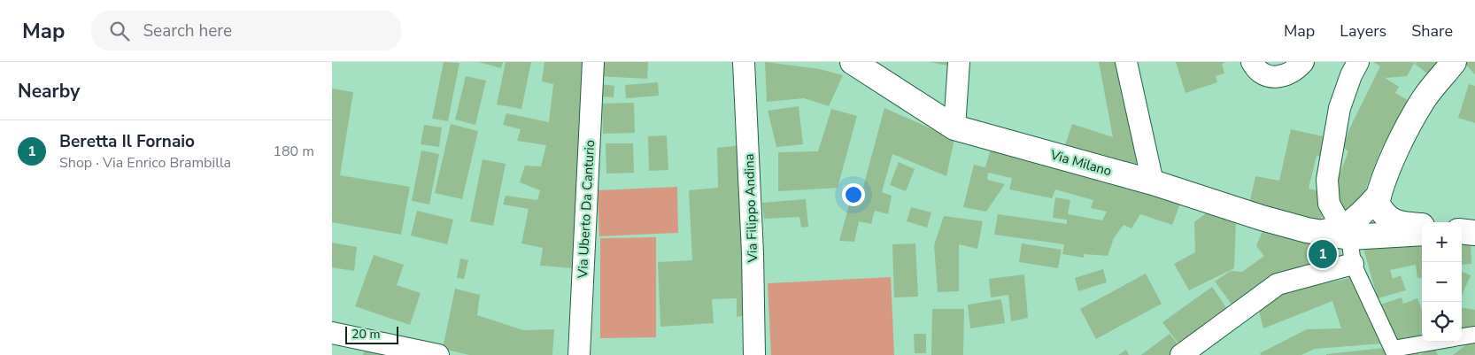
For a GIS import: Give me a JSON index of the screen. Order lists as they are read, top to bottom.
{
  "streets": {
    "main road": ["Via Milano"],
    "street": ["Via Filippo Andina", "Via Uberto Da Canturio"]
  },
  "scale_bar": "20 m",
  "page": {
    "header": "Map",
    "search": "Search here",
    "nav": ["Map", "Layers", "Share"],
    "heading": "Nearby",
    "list": [
      {
        "mark": "1",
        "name": "Beretta Il Fornaio",
        "note": "Shop · Via Enrico Brambilla",
        "value": "180 m"
      }
    ],
    "map_buttons": ["+", "−"],
    "pins": "1",
    "scale": "20 m"
  }
}
